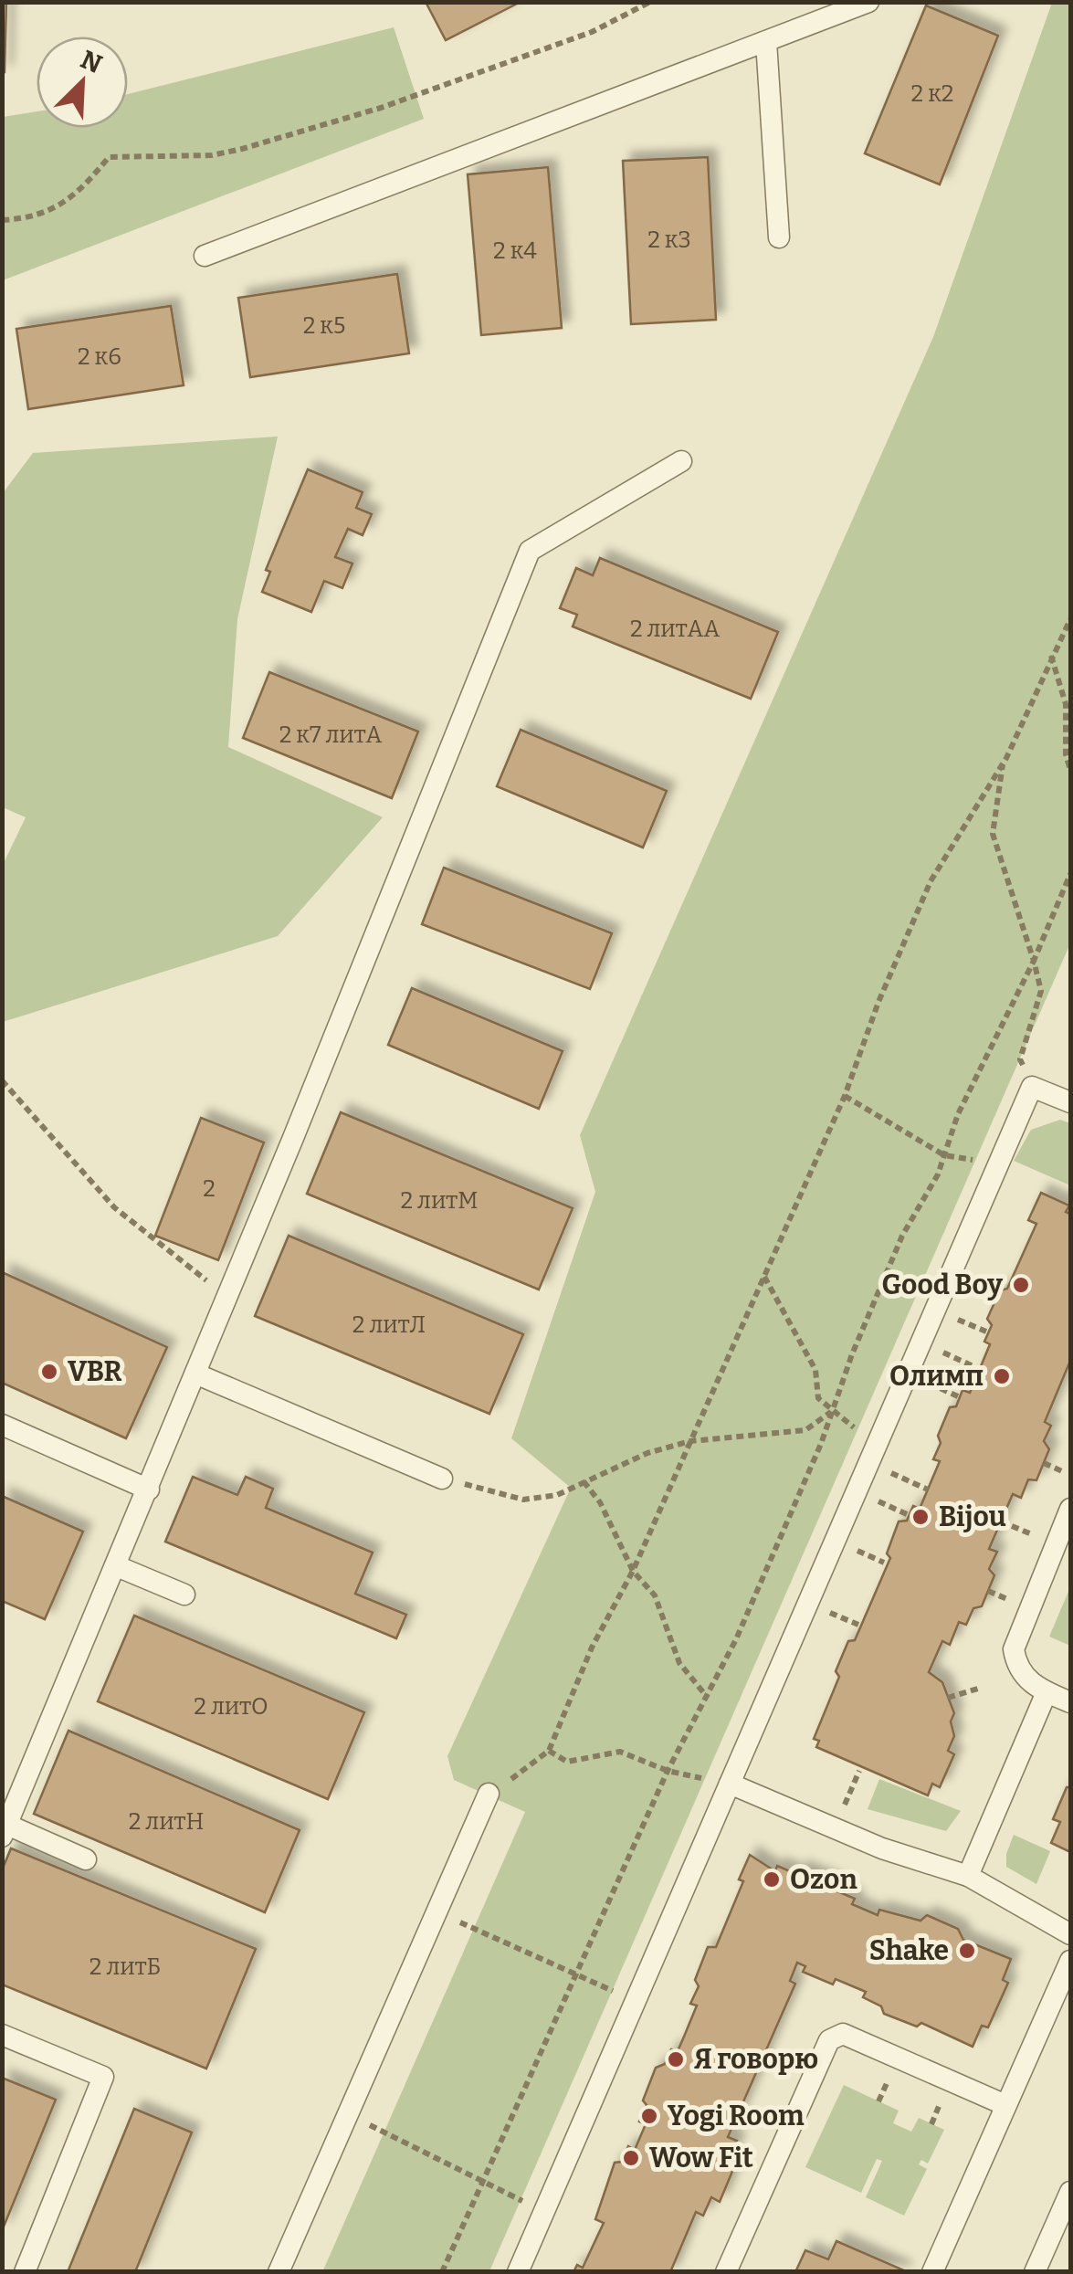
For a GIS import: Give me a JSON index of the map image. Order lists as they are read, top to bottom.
{
  "places": [
    "Good Boy",
    "VBR",
    "Олимп",
    "Bijou",
    "Ozon",
    "Shake",
    "Я говорю",
    "Yogi Room",
    "Wow Fit"
  ],
  "house_numbers": [
    "2 к2",
    "2 к3",
    "2 к4",
    "2 к5",
    "2 к6",
    "2 литАА",
    "2 к7 литА",
    "2",
    "2 литМ",
    "2 литЛ",
    "2 литО",
    "2 литН",
    "2 литБ"
  ],
  "north": "top right"
}
